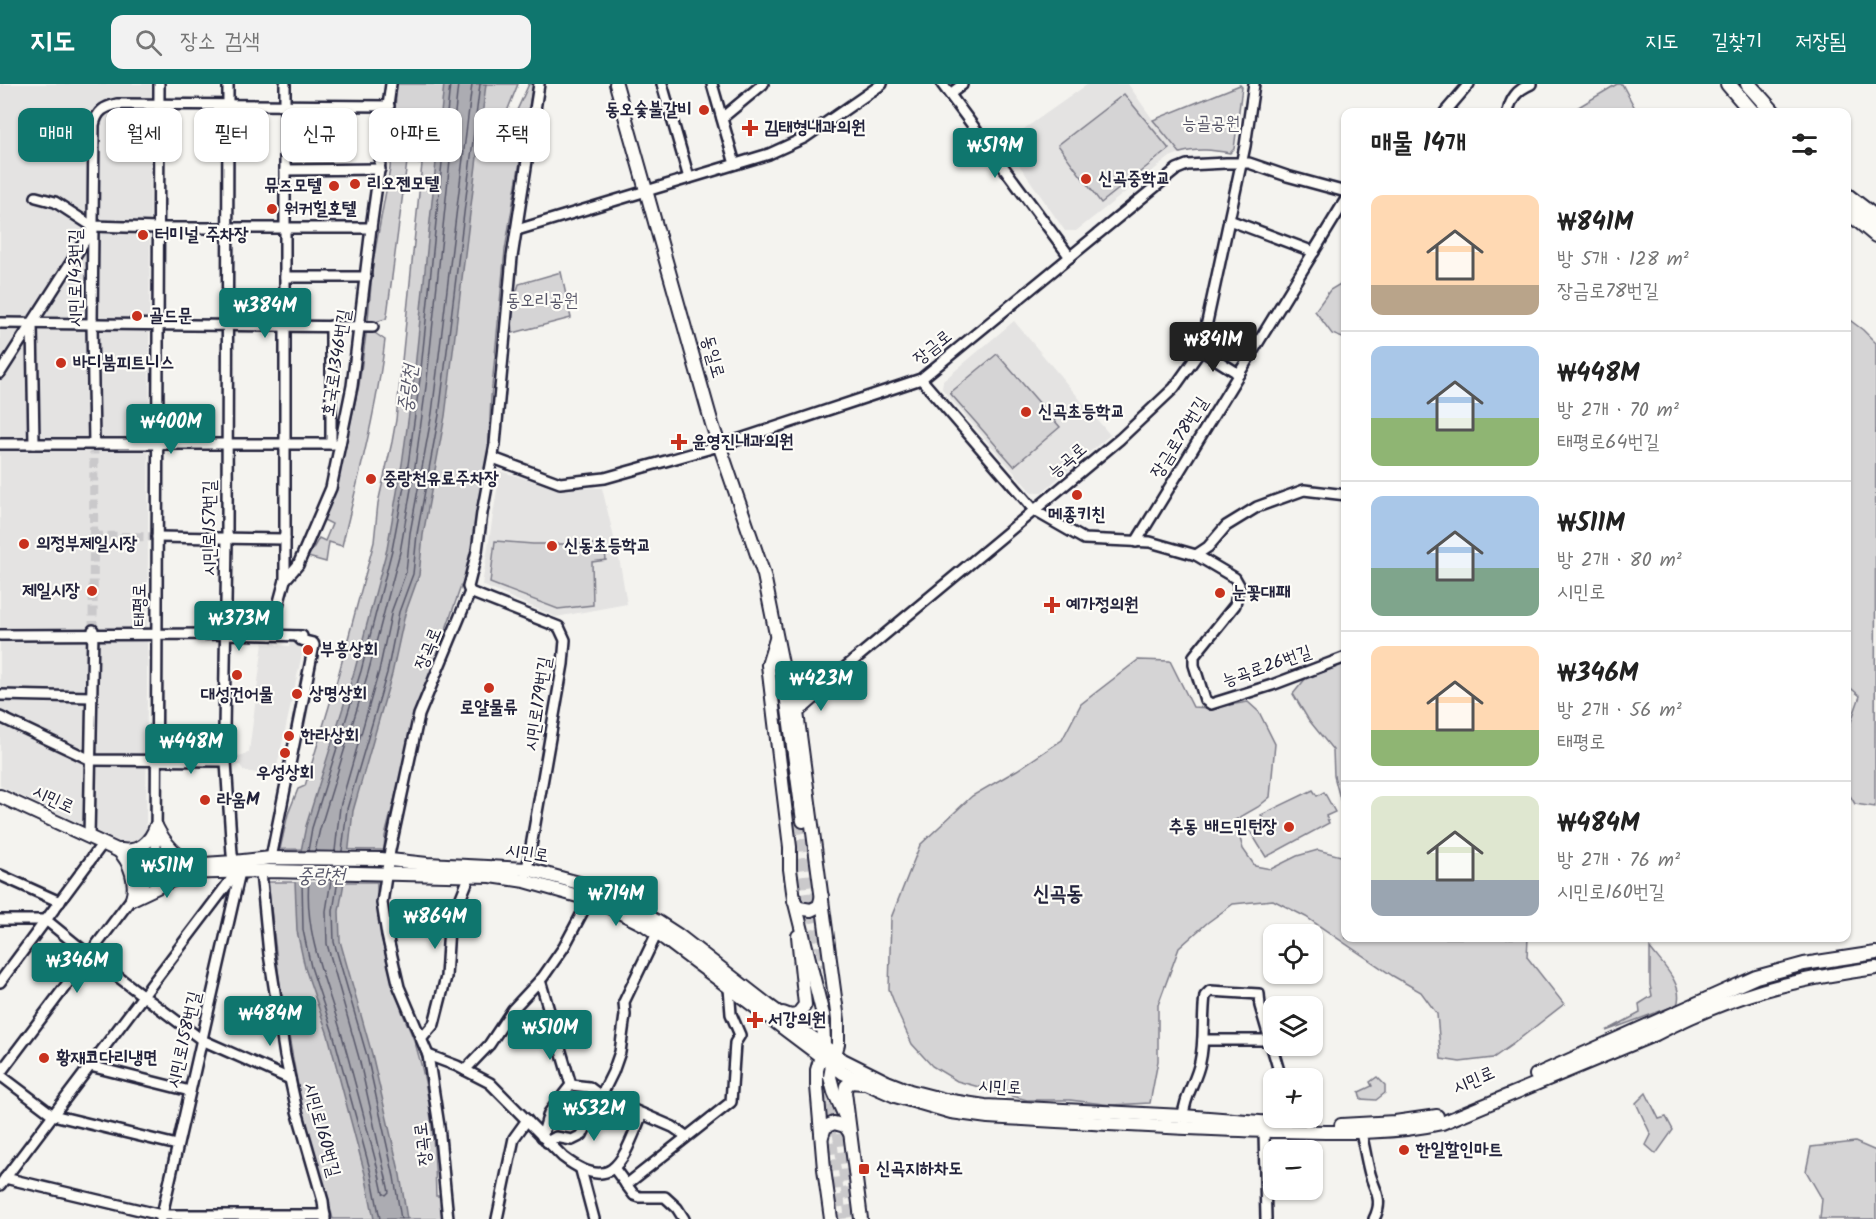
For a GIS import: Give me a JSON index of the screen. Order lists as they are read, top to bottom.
{
  "streets": {
    "street": [
      "시민로143번길",
      "장금로",
      "동일로",
      "호국로1346번길",
      "장금로78번길",
      "능곡로",
      "시민로157번길",
      "태평로",
      "장곡로",
      "능곡로26번길",
      "시민로179번길",
      "시민로",
      "시민로158번길",
      "시민로160번길"
    ]
  },
  "crossings": [
    ["시민로143번길", "태평로"],
    ["장금로", "동일로"],
    ["장금로", "능곡로"],
    ["장금로", "장곡로"],
    ["장금로", "능곡로26번길"],
    ["장금로78번길", "능곡로26번길"],
    ["능곡로", "능곡로26번길"],
    ["시민로157번길", "시민로"],
    ["시민로157번길", "시민로158번길"],
    ["태평로", "시민로"],
    ["장곡로", "시민로179번길"],
    ["장곡로", "시민로"],
    ["시민로179번길", "시민로"],
    ["시민로", "시민로158번길"],
    ["시민로", "시민로160번길"]
  ],
  "districts": ["신곡동"],
  "water": ["중랑천"],
  "parks": ["능골공원", "동오리공원"],
  "places": {
    "other": [
      "동오숯불갈비",
      "신곡중학교",
      "리오젠모텔",
      "뮤즈모텔",
      "워커힐호텔",
      "터미널 주차장",
      "골드문",
      "바디붐피트니스",
      "신곡초등학교",
      "중랑천유료주차장",
      "메종키친",
      "의정부제일시장",
      "신동초등학교",
      "제일시장",
      "눈꽃대패",
      "부흥상회",
      "대성건어물",
      "로얄물류",
      "상명상회",
      "한라상회",
      "우성상회",
      "라움M",
      "추동 배드민턴장",
      "황재코다리냉면",
      "한일할인마트"
    ],
    "health": [
      "김태형내과의원",
      "윤영진내과의원",
      "예가정의원",
      "서강의원"
    ],
    "transit": ["신곡지하차도"]
  },
  "page": {
    "header": "지도",
    "search": "장소 검색",
    "nav": ["지도", "길찾기", "저장됨"],
    "chip": [
      "매매",
      "월세",
      "필터",
      "신규",
      "아파트",
      "주택"
    ],
    "heading": "매물 14개",
    "price": [
      "₩519M",
      "₩384M",
      "₩841M",
      "₩400M",
      "₩373M",
      "₩423M",
      "₩448M",
      "₩511M",
      "₩714M",
      "₩864M",
      "₩346M",
      "₩484M",
      "₩510M",
      "₩532M"
    ],
    "list": [
      {
        "name": "₩841M",
        "note": "방 5개 · 128 m² · 장금로78번길"
      },
      {
        "name": "₩448M",
        "note": "방 2개 · 70 m² · 태평로64번길"
      },
      {
        "name": "₩511M",
        "note": "방 2개 · 80 m² · 시민로"
      },
      {
        "name": "₩346M",
        "note": "방 2개 · 56 m² · 태평로"
      },
      {
        "name": "₩484M",
        "note": "방 2개 · 76 m² · 시민로160번길"
      }
    ],
    "map_buttons": ["+", "−"]
  }
}
